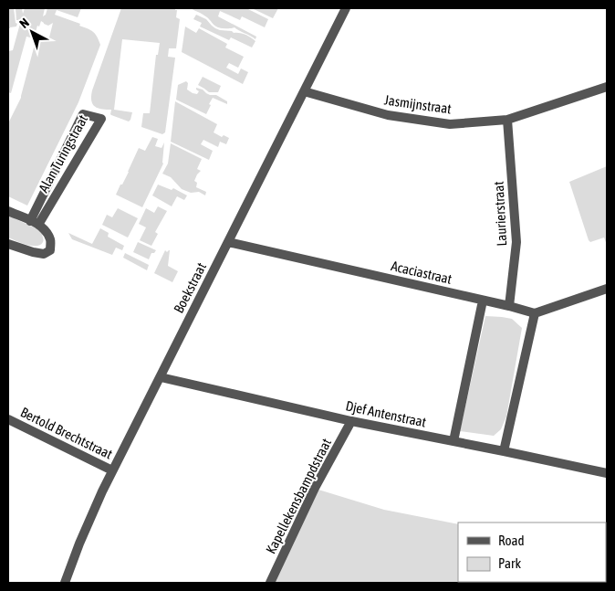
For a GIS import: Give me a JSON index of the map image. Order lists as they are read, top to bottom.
{
  "streets": {
    "street": [
      "Jasmijnstraat",
      "Alan Turingstraat",
      "Laurierstraat",
      "Acaciastraat",
      "Boekstraat",
      "Djef Antenstraat",
      "Bertold Brechtstraat",
      "Kapellekensbampdstraat"
    ]
  },
  "crossings": [
    ["Jasmijnstraat", "Laurierstraat"],
    ["Jasmijnstraat", "Boekstraat"],
    ["Laurierstraat", "Acaciastraat"],
    ["Acaciastraat", "Boekstraat"],
    ["Boekstraat", "Djef Antenstraat"],
    ["Boekstraat", "Bertold Brechtstraat"],
    ["Djef Antenstraat", "Kapellekensbampdstraat"]
  ],
  "legend": ["Road", "Park"],
  "north": "top left"
}
